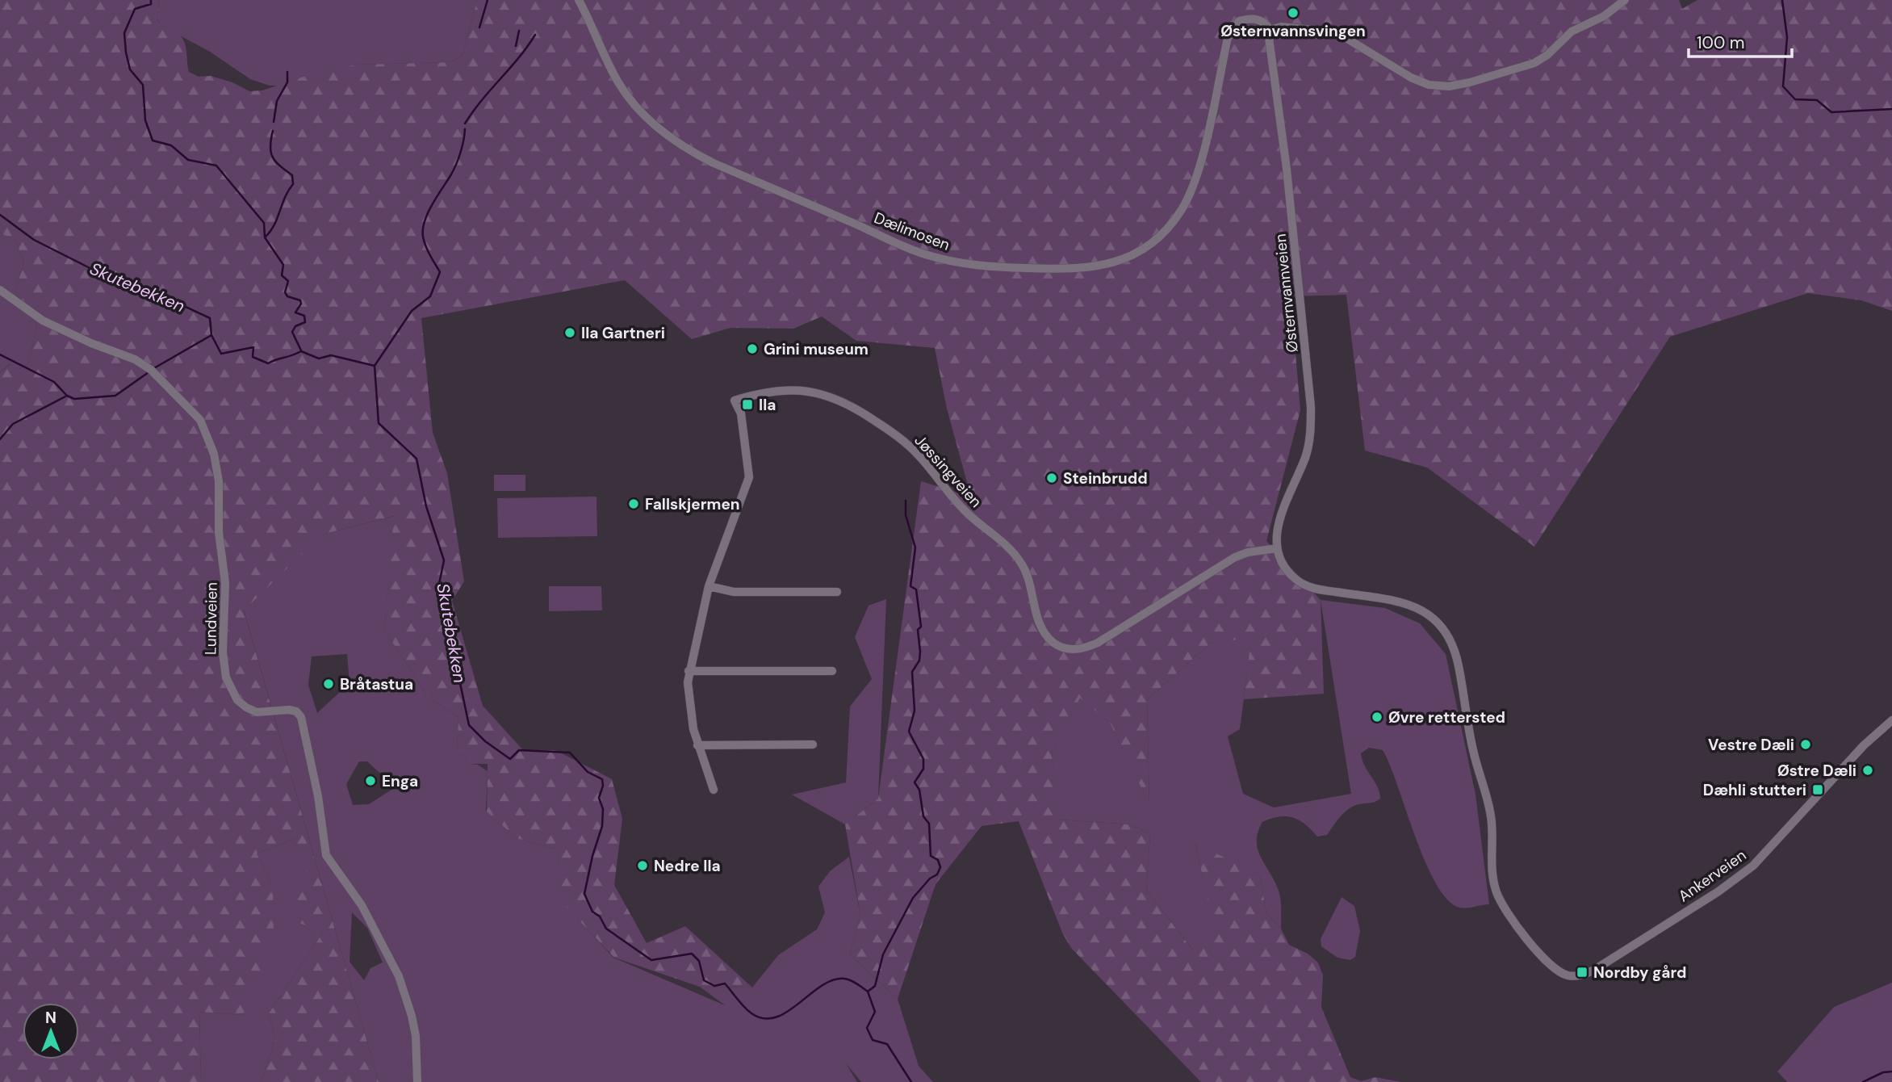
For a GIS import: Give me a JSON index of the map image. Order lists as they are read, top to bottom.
{
  "streets": {
    "street": [
      "Dælimosen",
      "Østernvannveien",
      "Jøssingveien",
      "Lundveien",
      "Ankerveien"
    ]
  },
  "crossings": [
    ["Dælimosen", "Østernvannveien"],
    ["Østernvannveien", "Jøssingveien"],
    ["Østernvannveien", "Ankerveien"],
    ["Jøssingveien", "Ankerveien"]
  ],
  "water": ["Skutebekken"],
  "places": {
    "other": [
      "Østernvannsvingen",
      "Ila Gartneri",
      "Grini museum",
      "Steinbrudd",
      "Fallskjermen",
      "Bråtastua",
      "Øvre rettersted",
      "Vestre Dæli",
      "Østre Dæli",
      "Enga",
      "Nedre Ila"
    ],
    "transit": ["Ila", "Dæhli stutteri", "Nordby gård"]
  },
  "scale_bar": "100 m",
  "north": "top"
}
